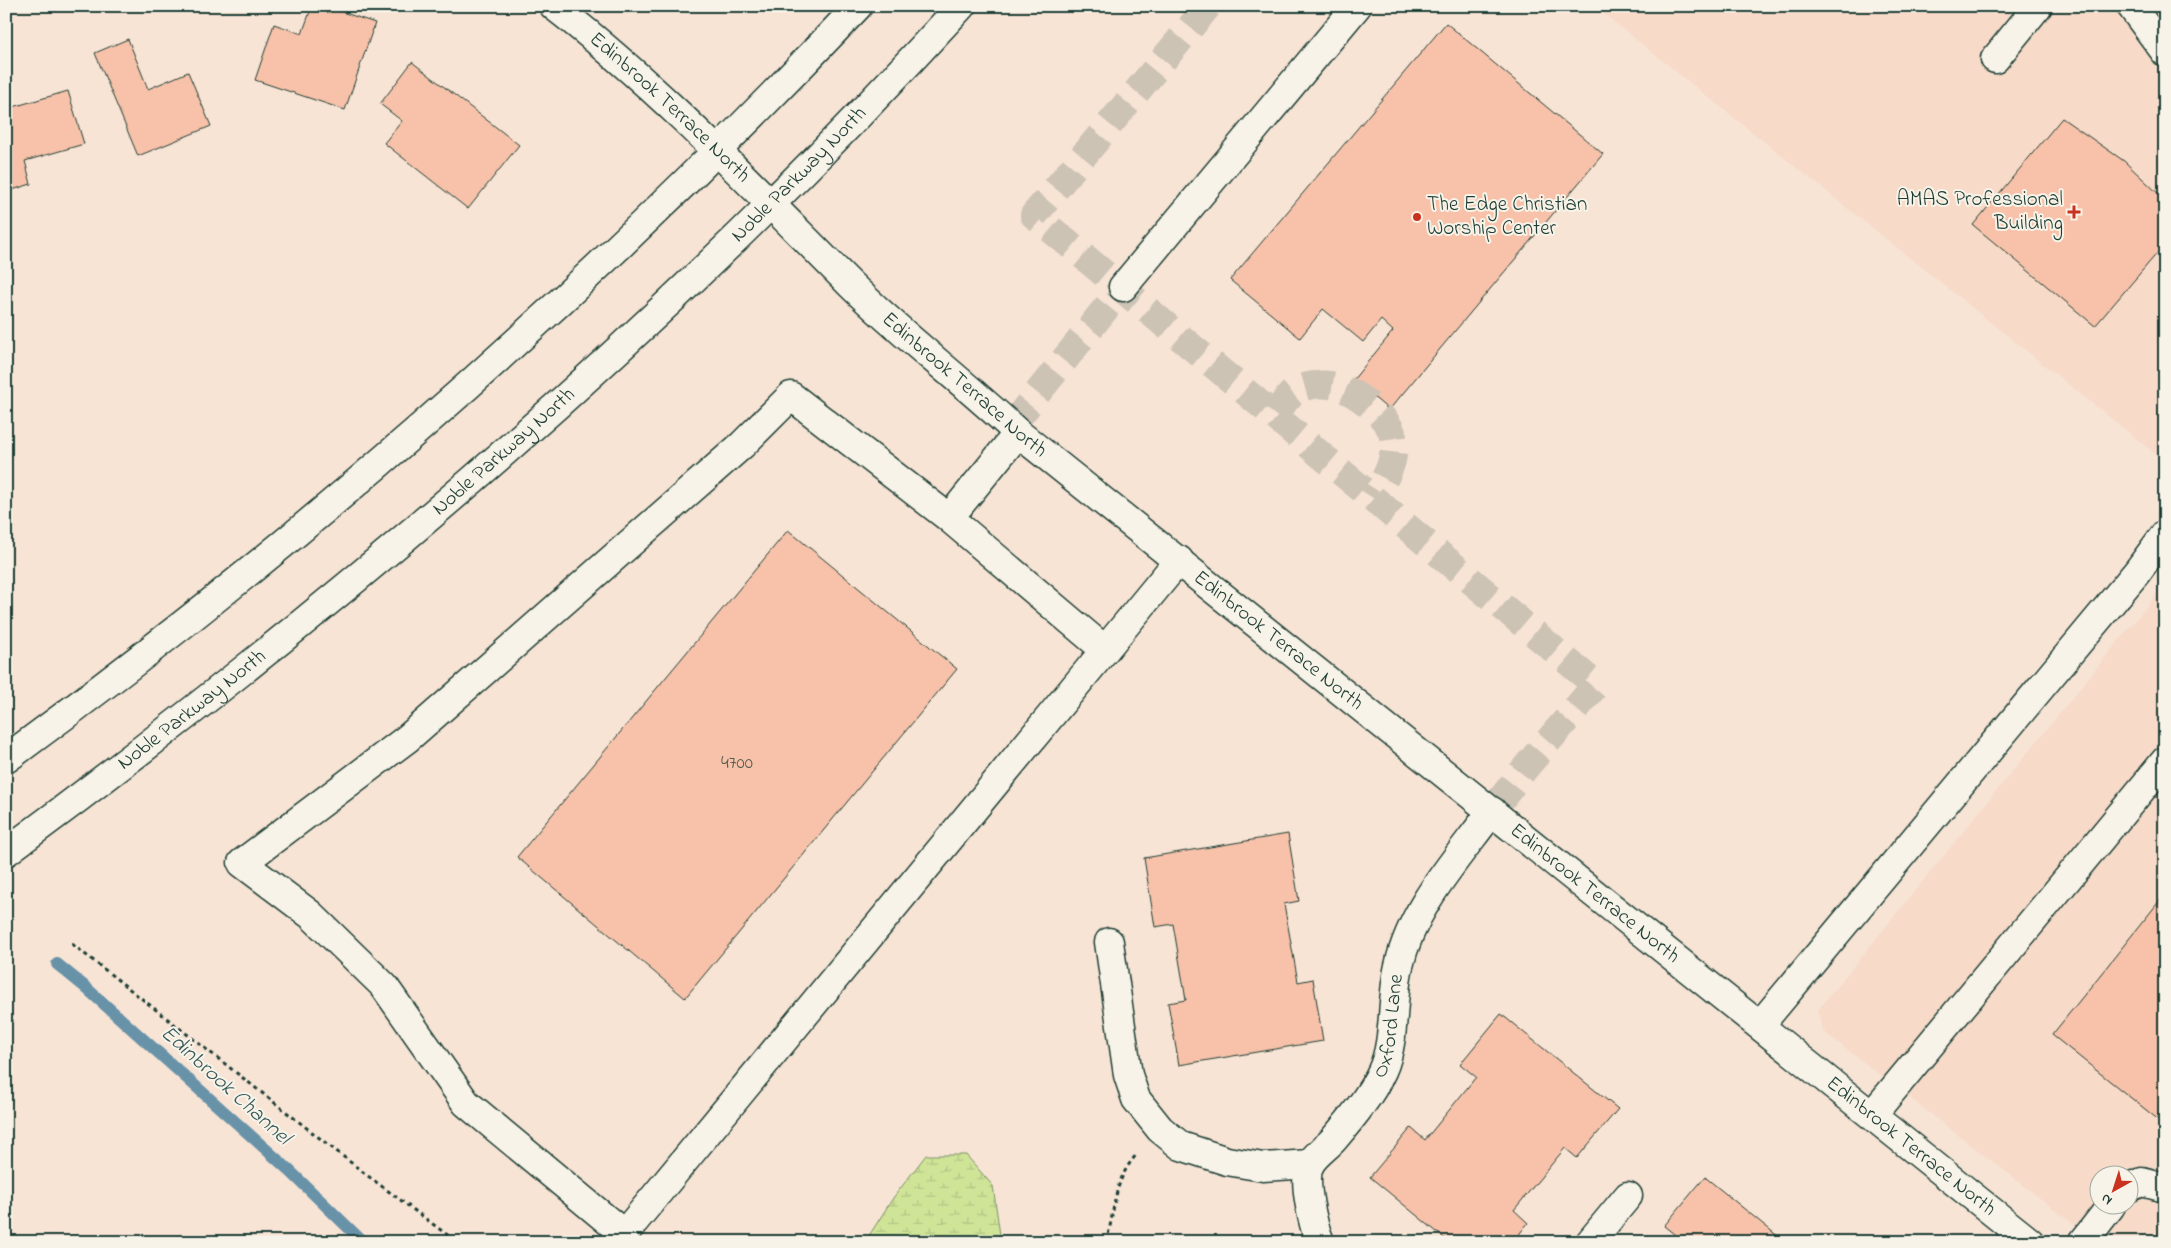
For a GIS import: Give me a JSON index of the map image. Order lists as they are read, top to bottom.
{
  "streets": {
    "street": ["Edinbrook Terrace North", "Noble Parkway North", "Oxford Lane"]
  },
  "crossings": [
    ["Edinbrook Terrace North", "Noble Parkway North"],
    ["Edinbrook Terrace North", "Oxford Lane"]
  ],
  "water": ["Edinbrook Channel"],
  "places": {
    "health": ["AMAS Professional Building"],
    "other": ["The Edge Christian Worship Center"]
  },
  "house_numbers": ["4700"],
  "north": "bottom left"
}
